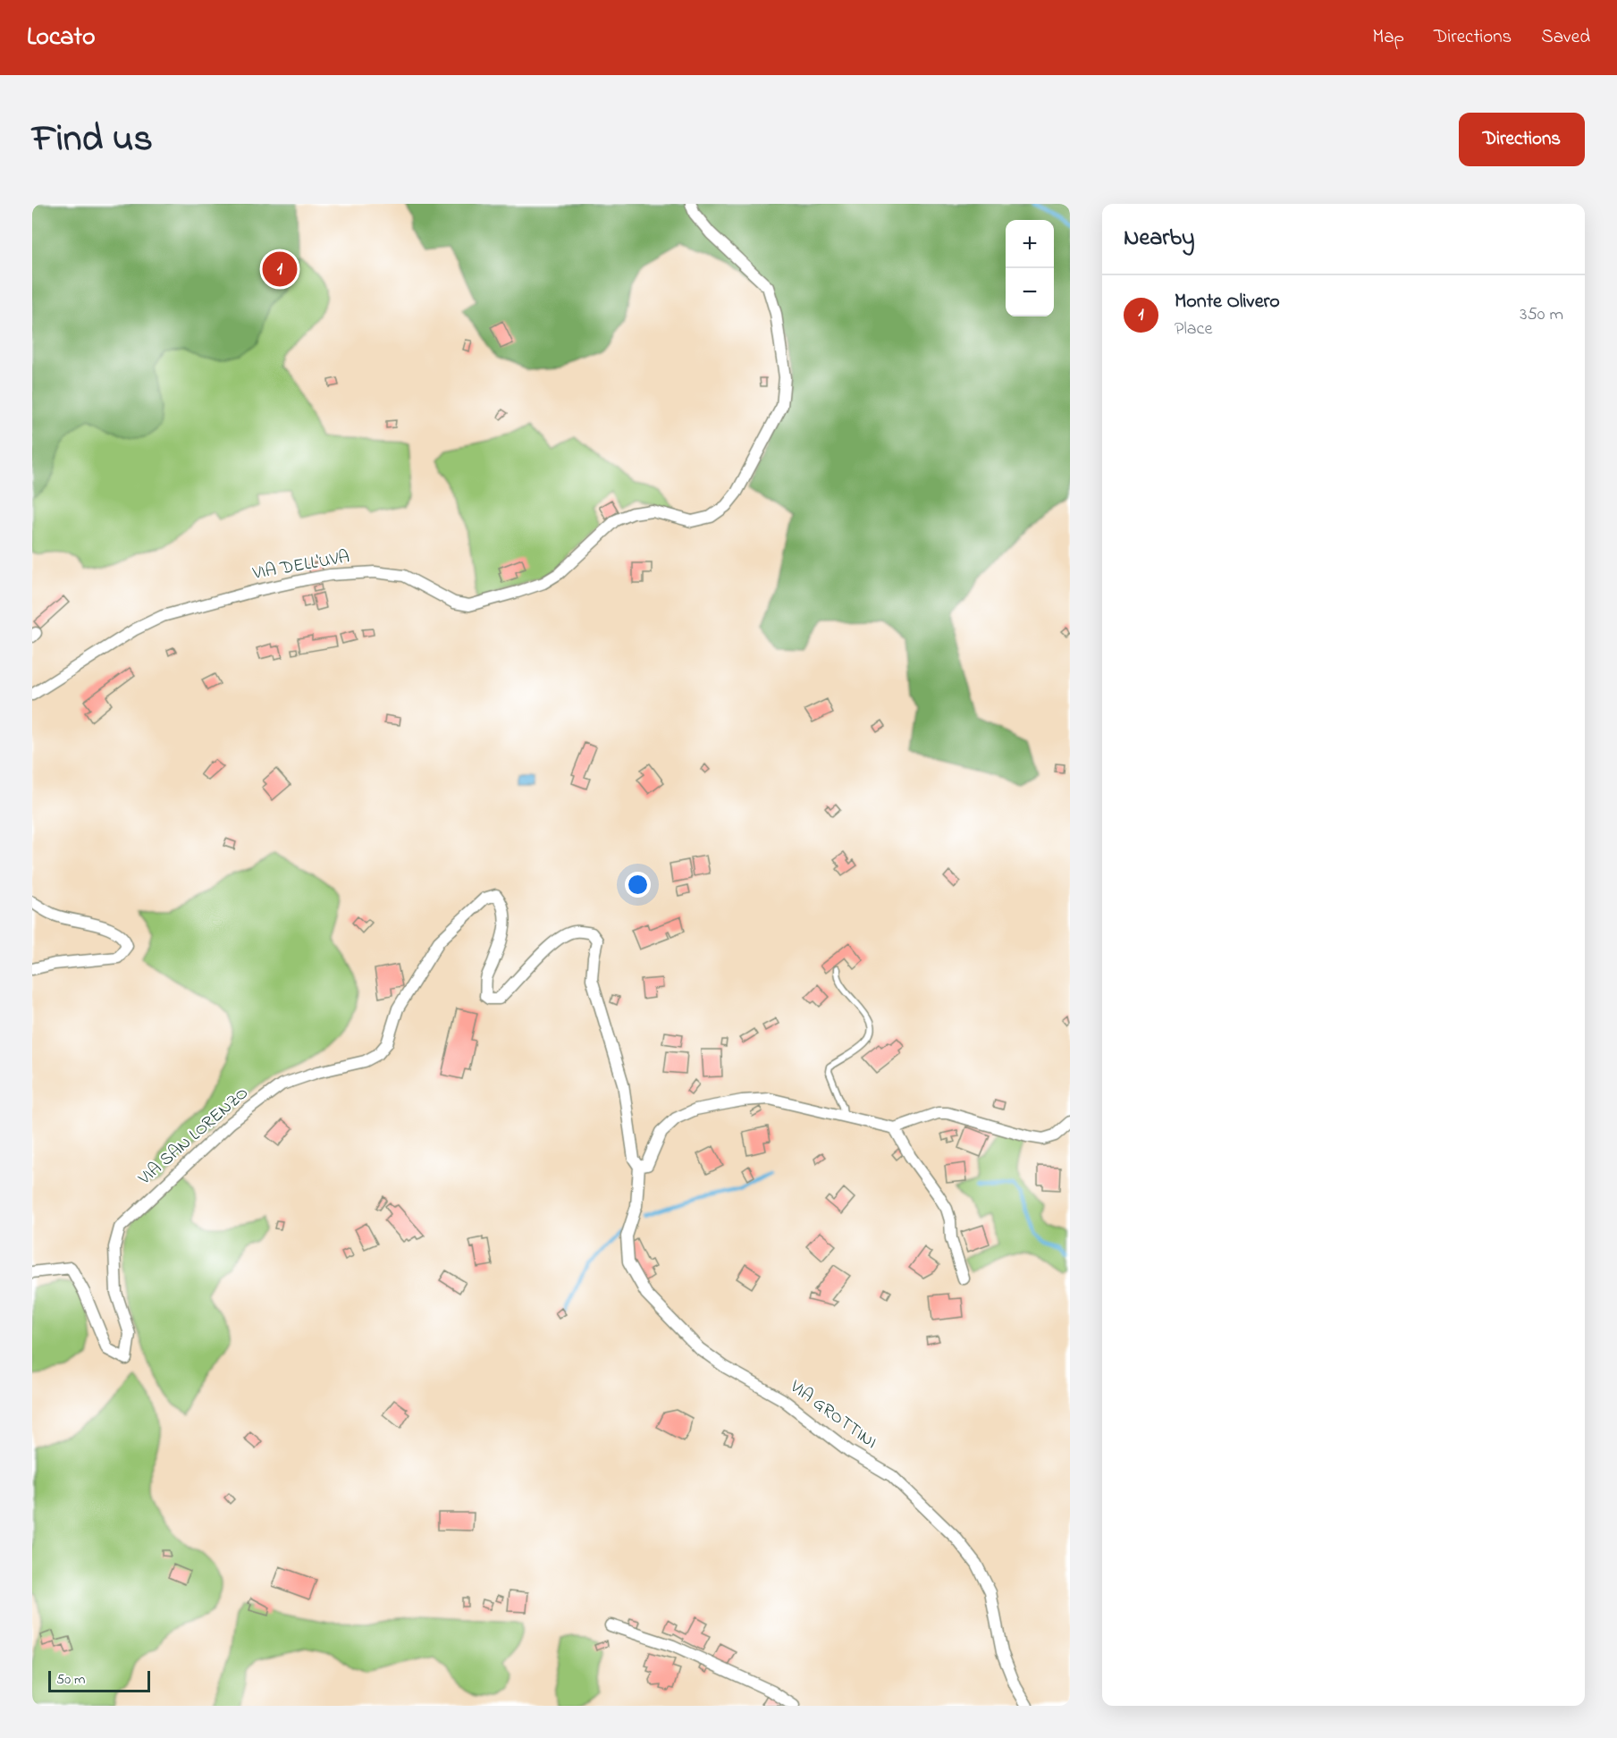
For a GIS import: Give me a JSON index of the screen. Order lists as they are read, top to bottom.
{
  "streets": {
    "street": ["VIA DELL'UVA", "VIA SAN LORENZO", "VIA GROTTINI"]
  },
  "crossings": [
    ["VIA SAN LORENZO", "VIA GROTTINI"]
  ],
  "scale_bar": "50 m",
  "page": {
    "header": "Locato",
    "nav": ["Map", "Directions", "Saved"],
    "title": "Find us",
    "buttons": "Directions",
    "heading": "Nearby",
    "map_buttons": ["+", "−"],
    "pins": "1",
    "list": [
      {
        "mark": "1",
        "name": "Monte Olivero",
        "note": "Place",
        "value": "350 m"
      }
    ],
    "scale": "50 m"
  }
}
